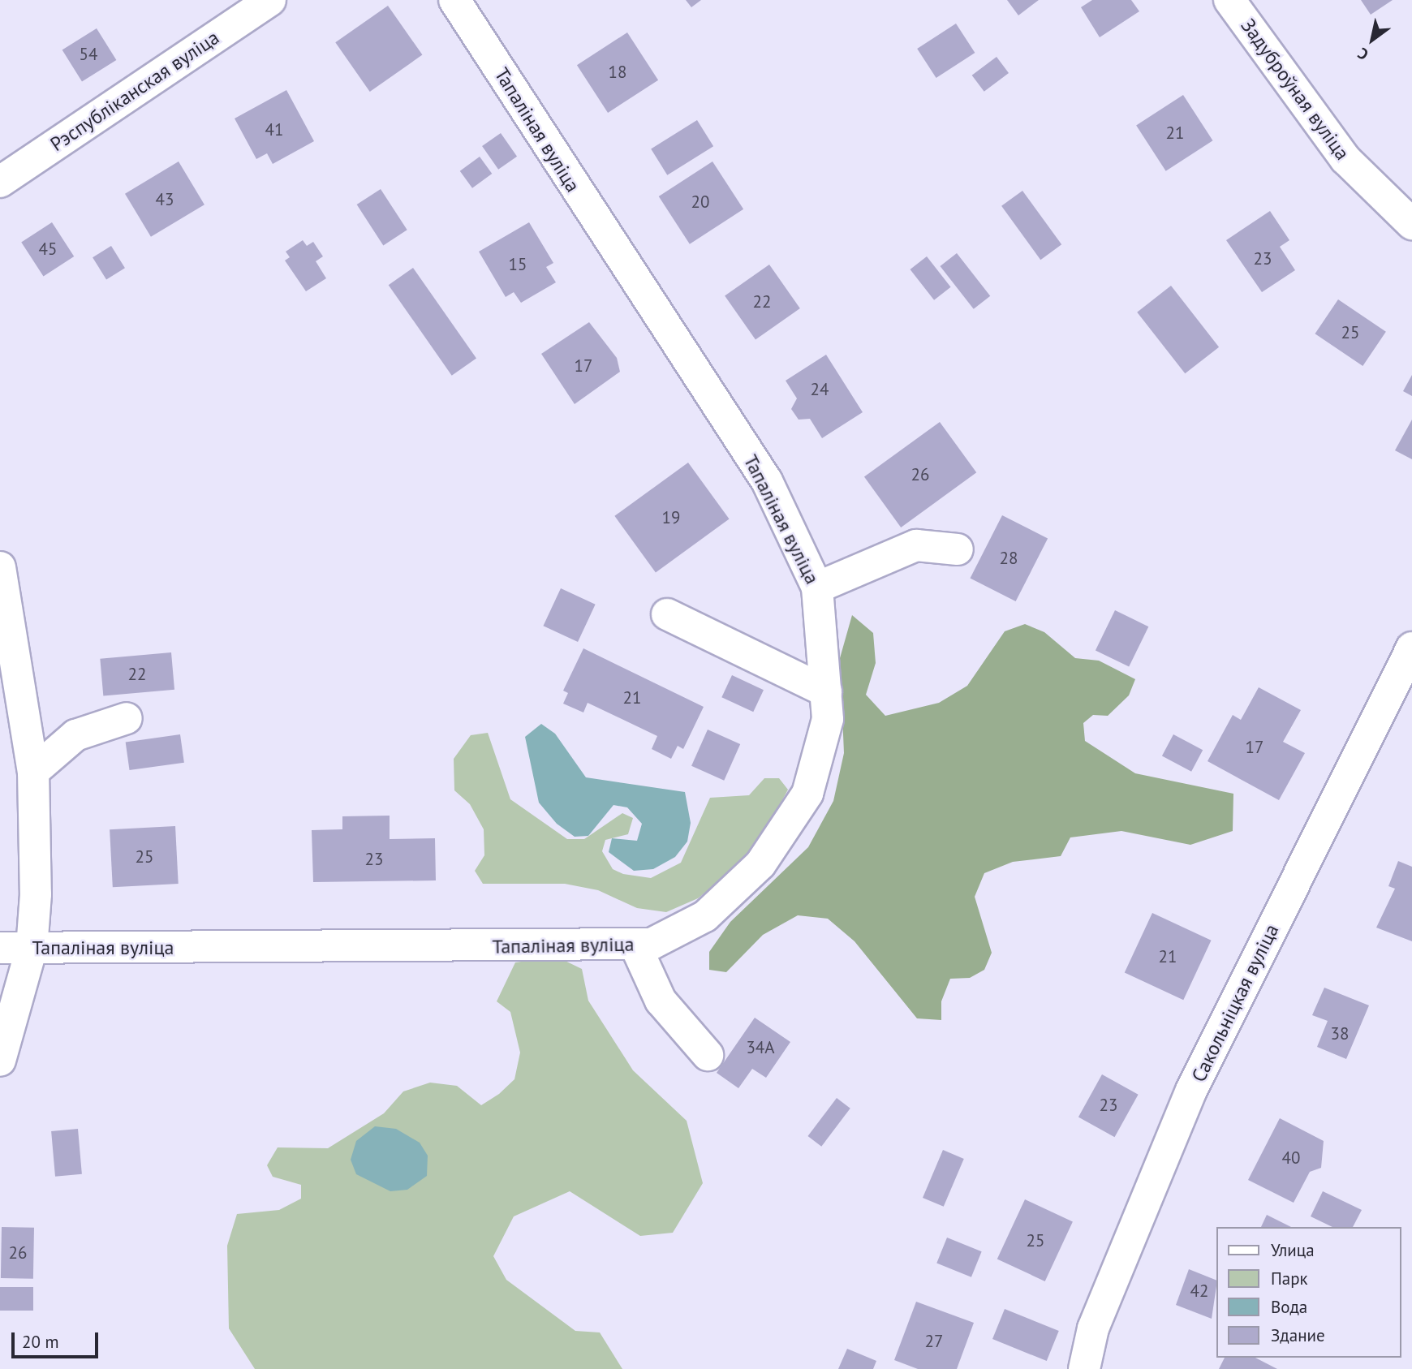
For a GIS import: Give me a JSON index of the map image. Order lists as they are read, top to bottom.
{
  "streets": {
    "street": [
      "Задуброўная вуліца",
      "Рэспубліканская вуліца",
      "Тапаліная вуліца",
      "Сакольніцкая вуліца"
    ]
  },
  "house_numbers": [
    "54",
    "18",
    "41",
    "21",
    "43",
    "20",
    "45",
    "23",
    "15",
    "22",
    "25",
    "17",
    "24",
    "26",
    "19",
    "28",
    "22",
    "21",
    "17",
    "25",
    "23",
    "21",
    "38",
    "34А",
    "23",
    "40",
    "25",
    "26",
    "42",
    "27"
  ],
  "legend": [
    "Улица",
    "Парк",
    "Вода",
    "Здание"
  ],
  "scale_bar": "20 m",
  "north": "bottom left"
}
